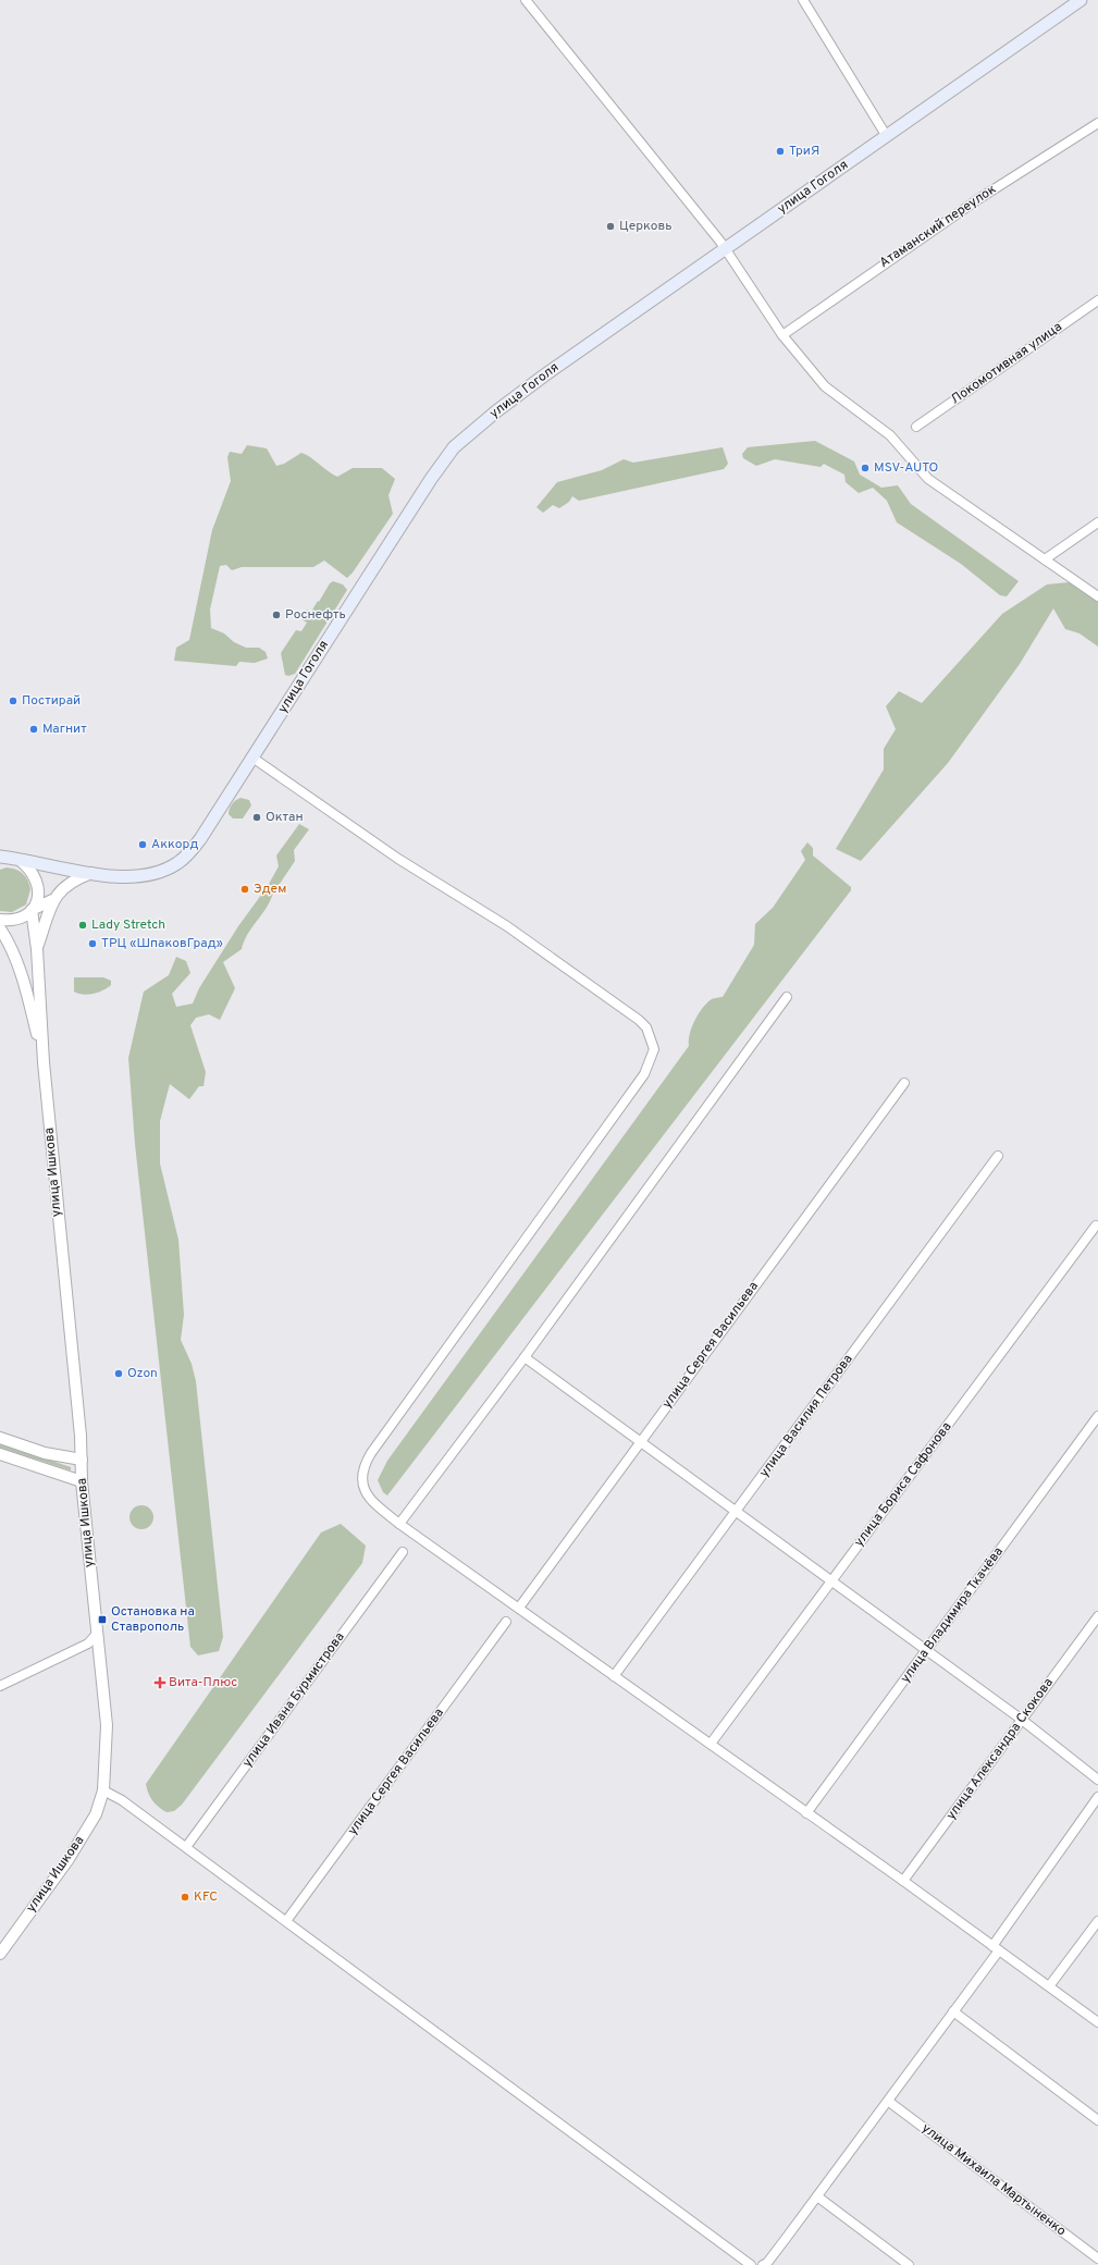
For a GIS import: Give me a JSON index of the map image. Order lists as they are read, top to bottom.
{
  "streets": {
    "main road": ["улица Гоголя"],
    "street": [
      "Атаманский переулок",
      "Локомотивная улица",
      "улица Ишкова",
      "улица Сергея Васильева",
      "улица Василия Петрова",
      "улица Бориса Сафонова",
      "улица Владимира Ткачёва",
      "улица Ивана Бурмистрова",
      "улица Александра Скокова",
      "улица Михаила Мартыненко"
    ]
  },
  "crossings": [
    ["улица Гоголя", "улица Ишкова"]
  ],
  "places": {
    "other": [
      "ТриЯ",
      "Церковь",
      "MSV-AUTO",
      "Роснефть",
      "Постирай",
      "Магнит",
      "Октан",
      "Аккорд",
      "Эдем",
      "Lady Stretch",
      "ТРЦ «ШпаковГрад»",
      "Ozon",
      "KFC"
    ],
    "transit": ["Остановка на Ставрополь"],
    "health": ["Вита-Плюс"]
  }
}
